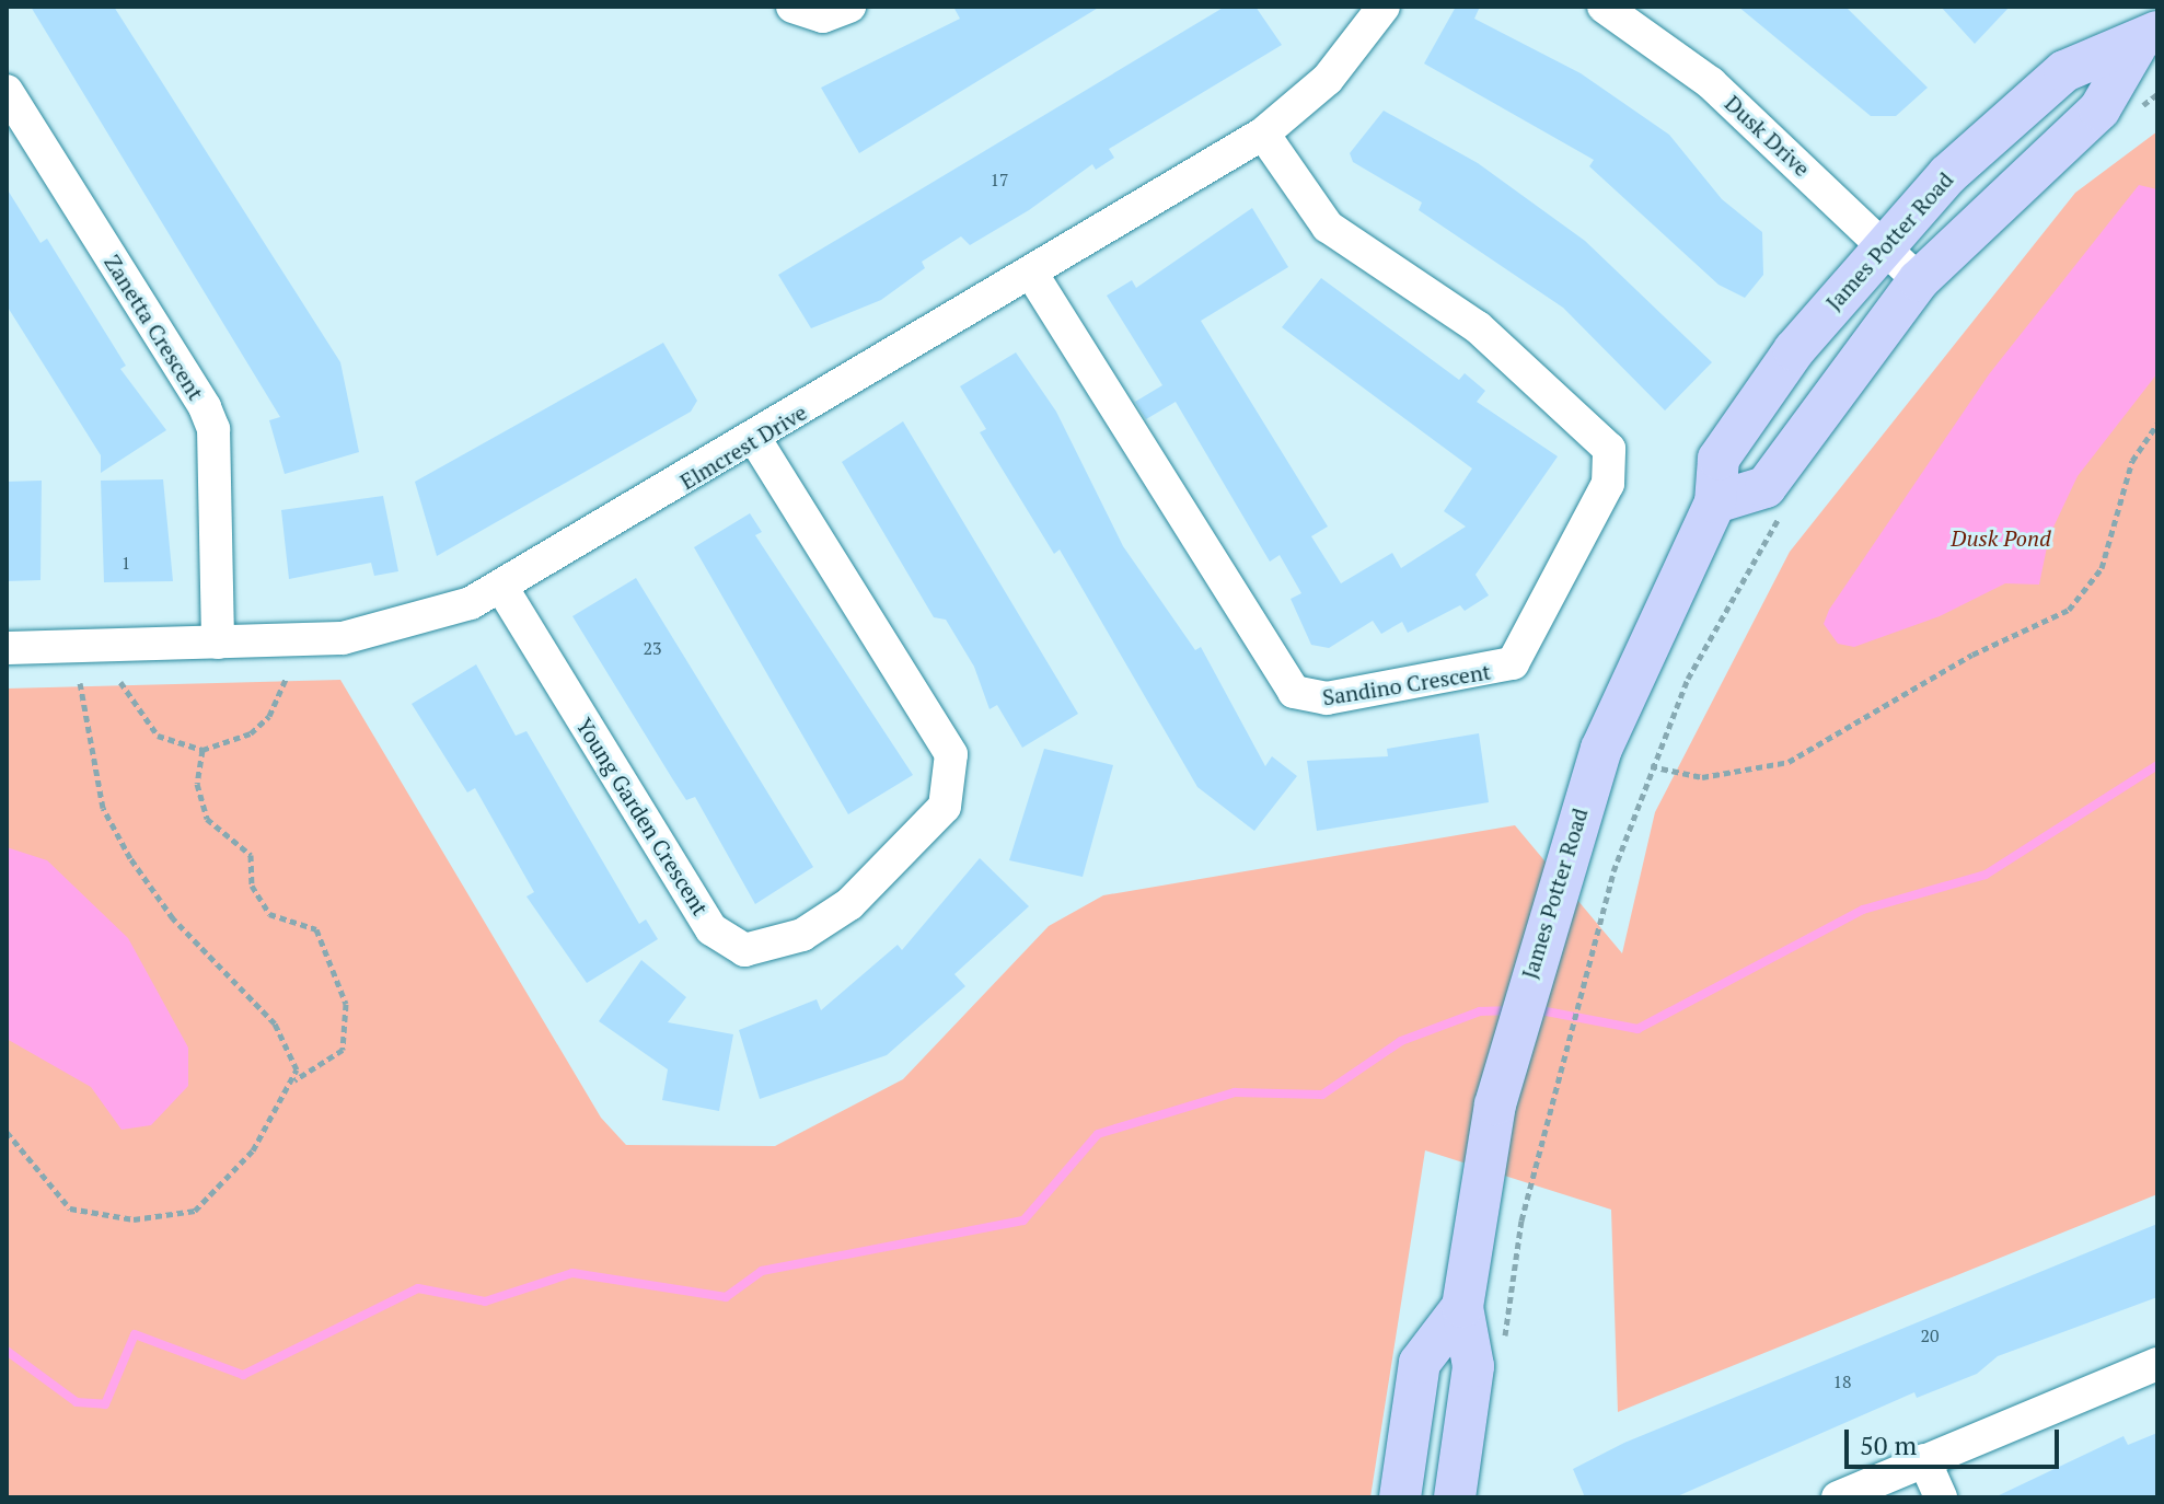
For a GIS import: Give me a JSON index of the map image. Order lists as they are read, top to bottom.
{
  "streets": {
    "main road": ["James Potter Road"],
    "street": [
      "Dusk Drive",
      "Zanetta Crescent",
      "Elmcrest Drive",
      "Sandino Crescent",
      "Young Garden Crescent"
    ]
  },
  "crossings": [
    ["Dusk Drive", "James Potter Road"],
    ["Zanetta Crescent", "Elmcrest Drive"],
    ["Elmcrest Drive", "Sandino Crescent"],
    ["Elmcrest Drive", "Young Garden Crescent"]
  ],
  "parks": ["Dusk Pond"],
  "house_numbers": [
    "17",
    "1",
    "23",
    "20",
    "18"
  ],
  "scale_bar": "50 m"
}
